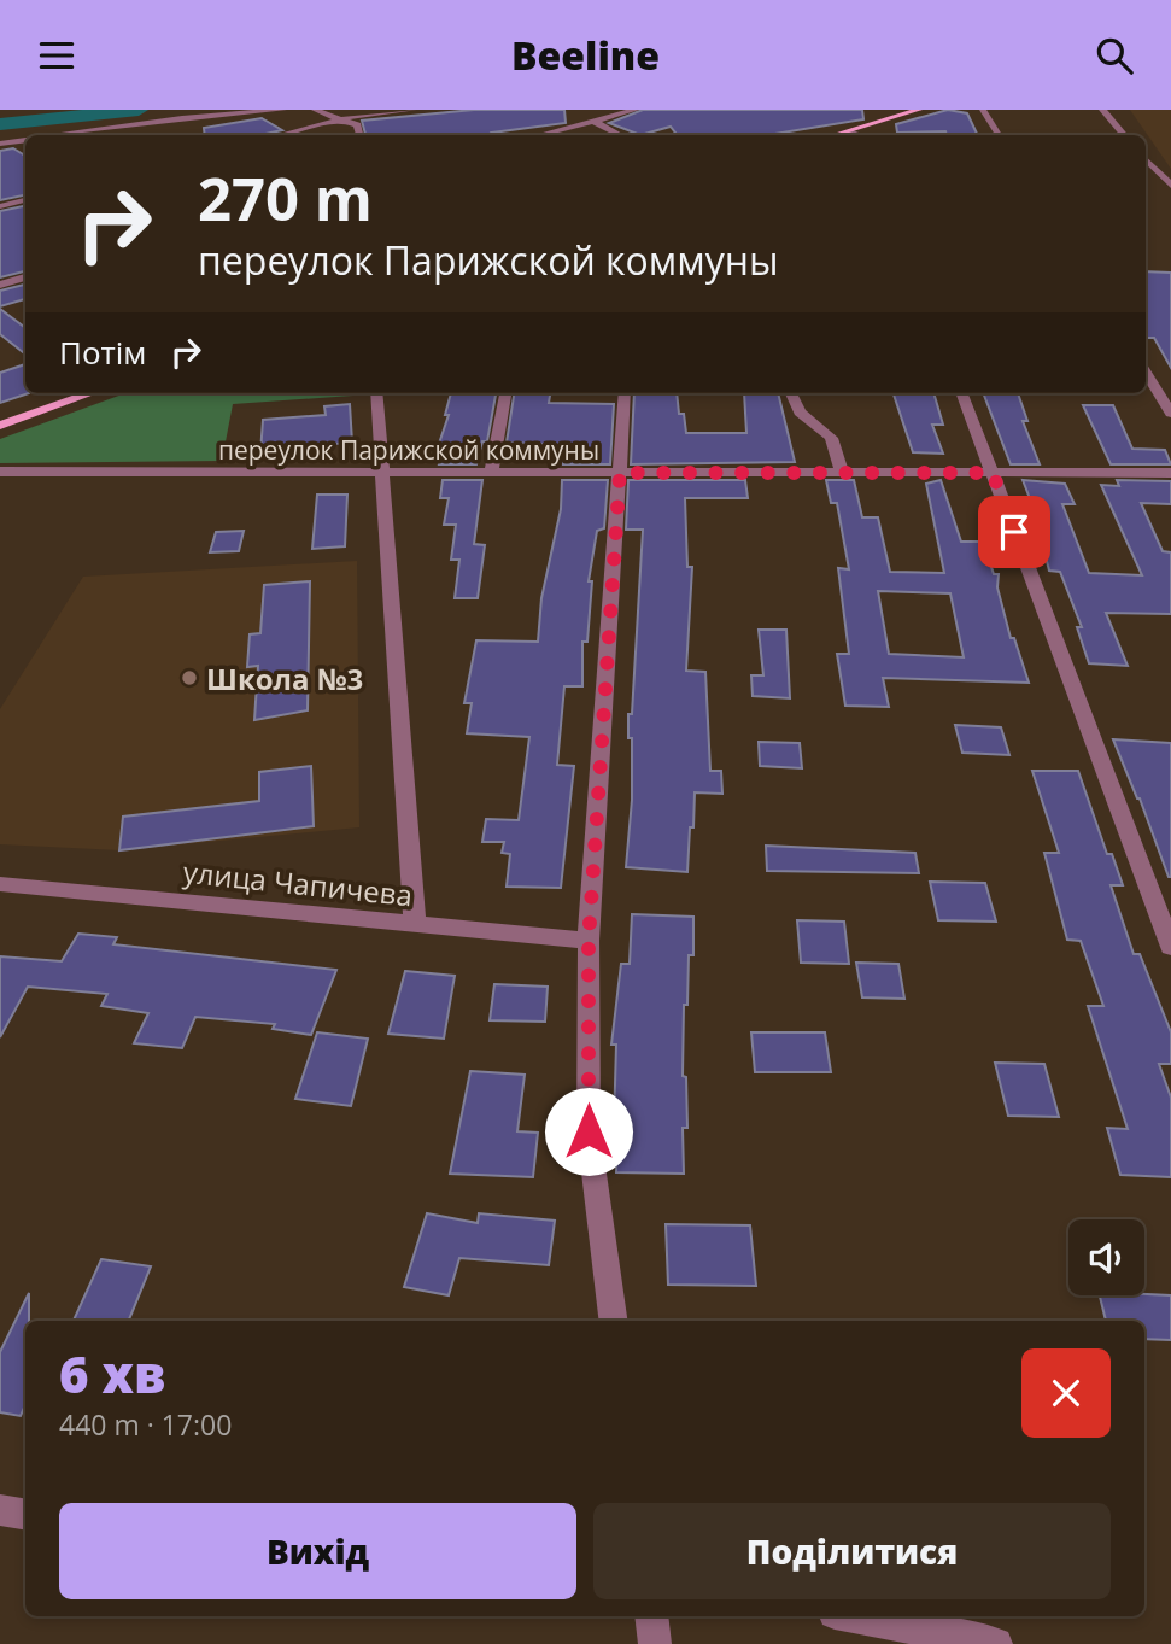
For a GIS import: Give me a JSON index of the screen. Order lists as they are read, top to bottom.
{
  "streets": {
    "street": ["переулок Парижской коммуны", "улица Чапичева"]
  },
  "places": ["Школа №3"],
  "page": {
    "header": "Beeline",
    "turn": ["270 m", "переулок Парижской коммуны"],
    "then": "Потім",
    "heading": ["6 хв", "440 m · 17:00"],
    "buttons": ["Вихід", "Поділитися"]
  }
}
